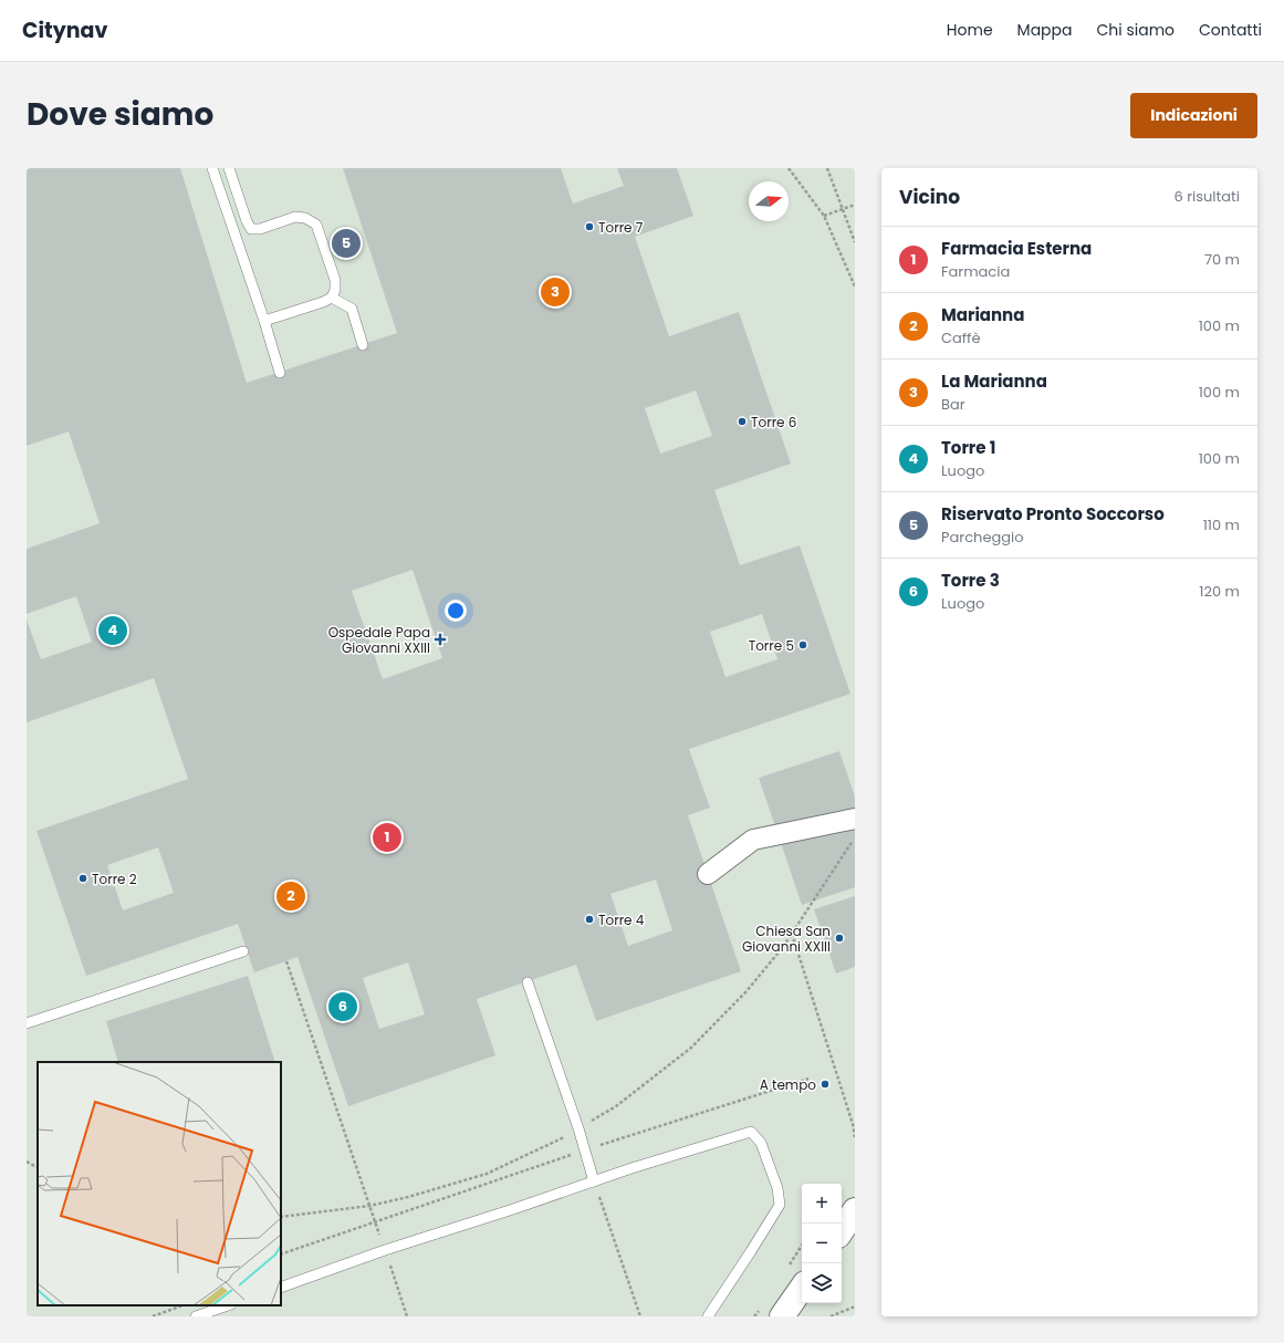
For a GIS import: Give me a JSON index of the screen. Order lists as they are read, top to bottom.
{
  "places": {
    "other": [
      "Torre 7",
      "Torre 6",
      "Torre 5",
      "Torre 2",
      "Torre 4",
      "Chiesa San Giovanni XXIII",
      "A tempo"
    ],
    "health": ["Ospedale Papa Giovanni XXIII"]
  },
  "north": "right",
  "page": {
    "header": "Citynav",
    "nav": [
      "Home",
      "Mappa",
      "Chi siamo",
      "Contatti"
    ],
    "title": "Dove siamo",
    "buttons": "Indicazioni",
    "heading": ["Vicino", "6 risultati"],
    "list": [
      {
        "mark": "1",
        "name": "Farmacia Esterna",
        "note": "Farmacia",
        "value": "70 m"
      },
      {
        "mark": "2",
        "name": "Marianna",
        "note": "Caffè",
        "value": "100 m"
      },
      {
        "mark": "3",
        "name": "La Marianna",
        "note": "Bar",
        "value": "100 m"
      },
      {
        "mark": "4",
        "name": "Torre 1",
        "note": "Luogo",
        "value": "100 m"
      },
      {
        "mark": "5",
        "name": "Riservato Pronto Soccorso",
        "note": "Parcheggio",
        "value": "110 m"
      },
      {
        "mark": "6",
        "name": "Torre 3",
        "note": "Luogo",
        "value": "120 m"
      }
    ],
    "pins": [
      "5",
      "3",
      "4",
      "1",
      "2",
      "6"
    ],
    "map_buttons": ["+", "−"]
  }
}
